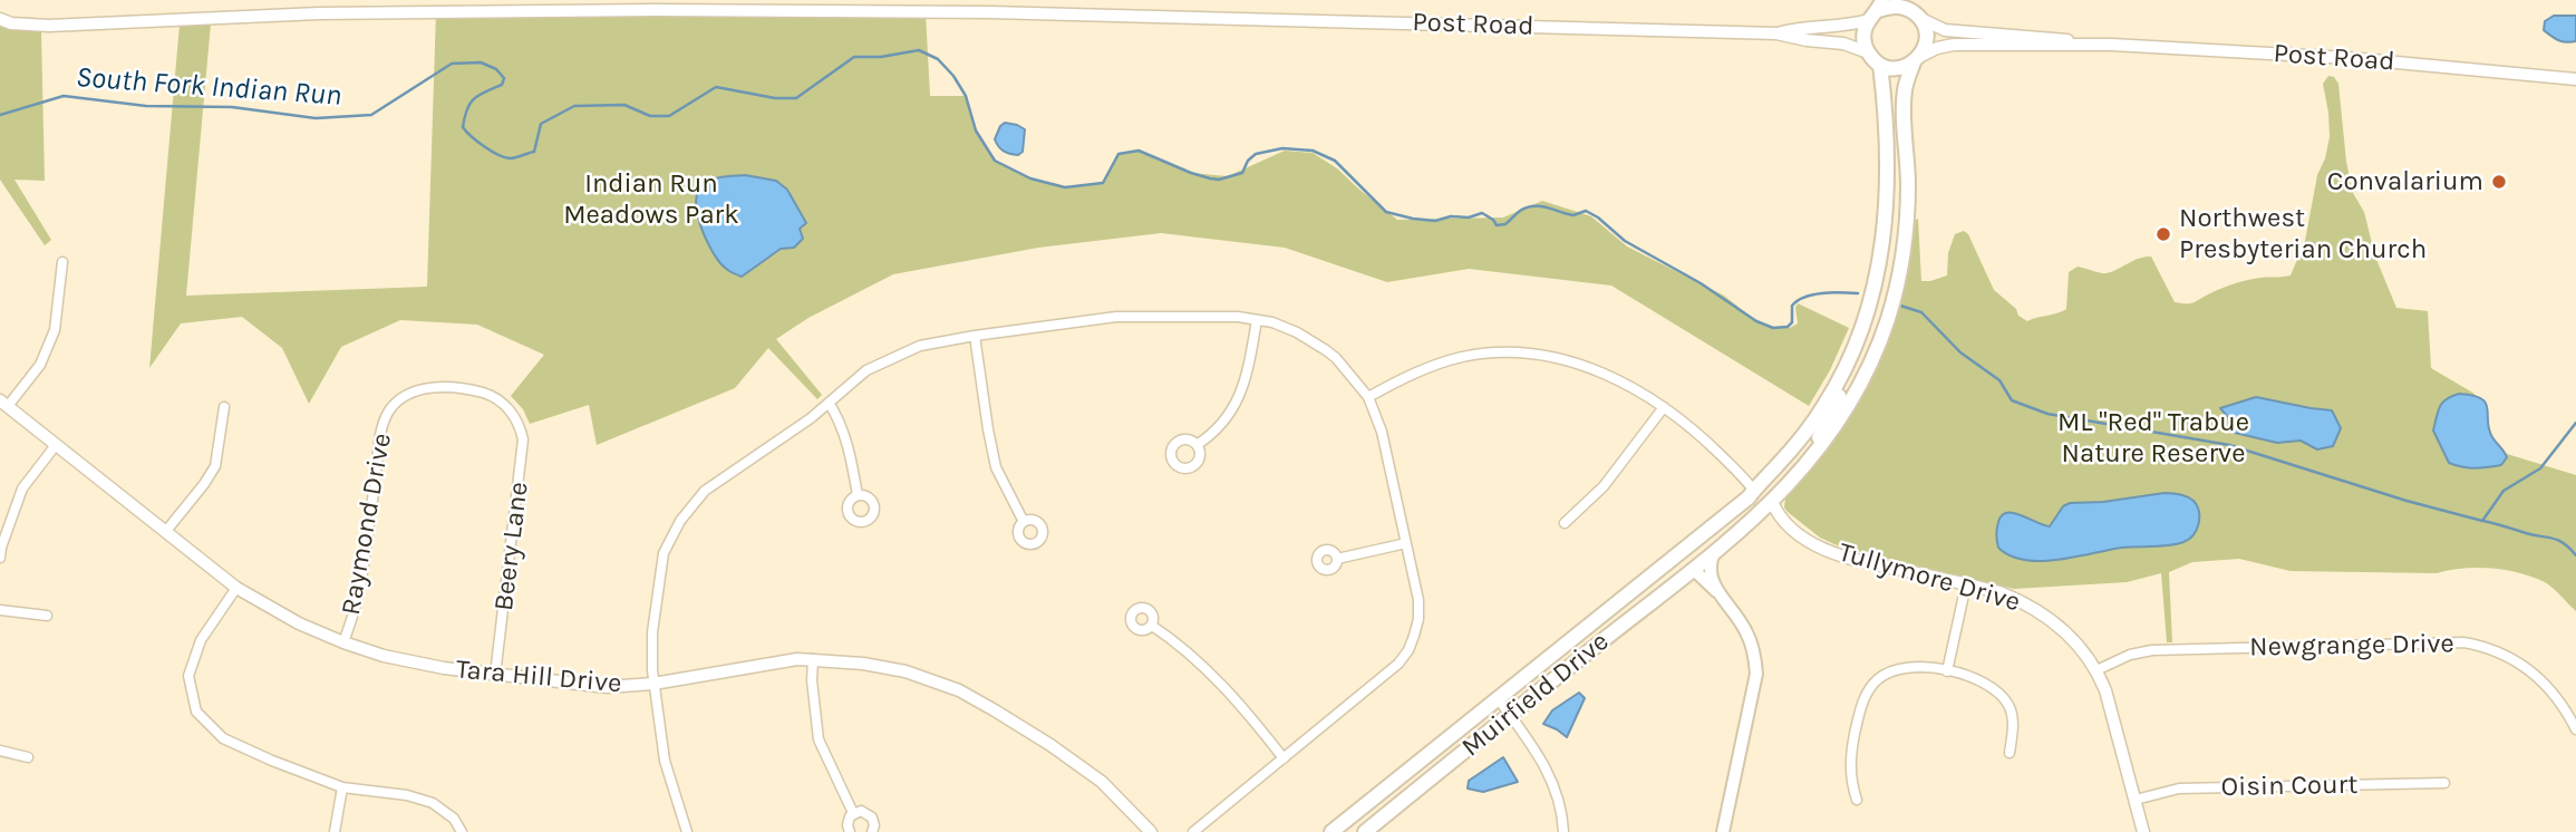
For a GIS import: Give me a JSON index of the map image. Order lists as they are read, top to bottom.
{
  "streets": {
    "main road": ["Muirfield Drive"],
    "street": [
      "Post Road",
      "Raymond Drive",
      "Beery Lane",
      "Tullymore Drive",
      "Newgrange Drive",
      "Tara Hill Drive",
      "Oisin Court"
    ]
  },
  "crossings": [
    ["Raymond Drive", "Beery Lane"],
    ["Raymond Drive", "Tara Hill Drive"],
    ["Beery Lane", "Tara Hill Drive"],
    ["Tullymore Drive", "Newgrange Drive"],
    ["Tullymore Drive", "Muirfield Drive"],
    ["Tullymore Drive", "Oisin Court"]
  ],
  "water": ["South Fork Indian Run"],
  "parks": ["Indian Run Meadows Park", "ML \"Red\" Trabue Nature Reserve"],
  "places": ["Convalarium", "Northwest Presbyterian Church"]
}
